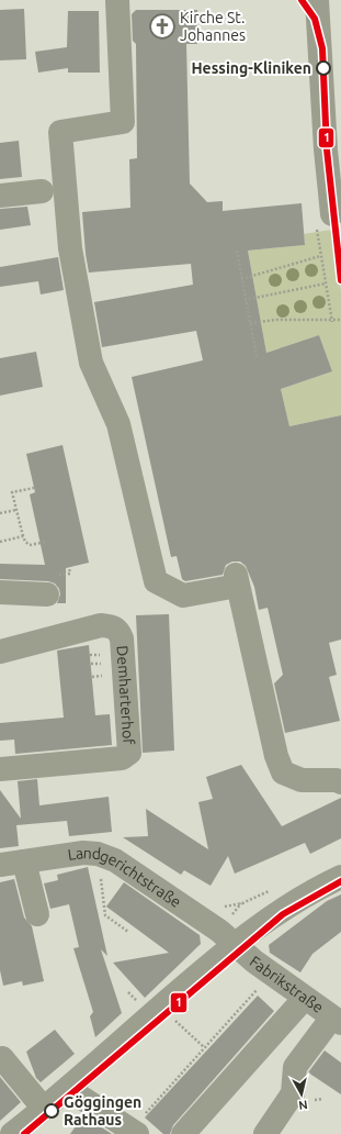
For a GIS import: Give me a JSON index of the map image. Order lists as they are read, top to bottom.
{
  "streets": {
    "street": ["Demharterhof", "Landgerichtstraße", "Fabrikstraße"]
  },
  "crossings": [
    ["Landgerichtstraße", "Fabrikstraße"]
  ],
  "places": {
    "church": ["Kirche St. Johannes"],
    "other": ["Hessing-Kliniken", "Göggingen Rathaus"]
  },
  "lines": ["transit line 1"],
  "north": "bottom"
}
